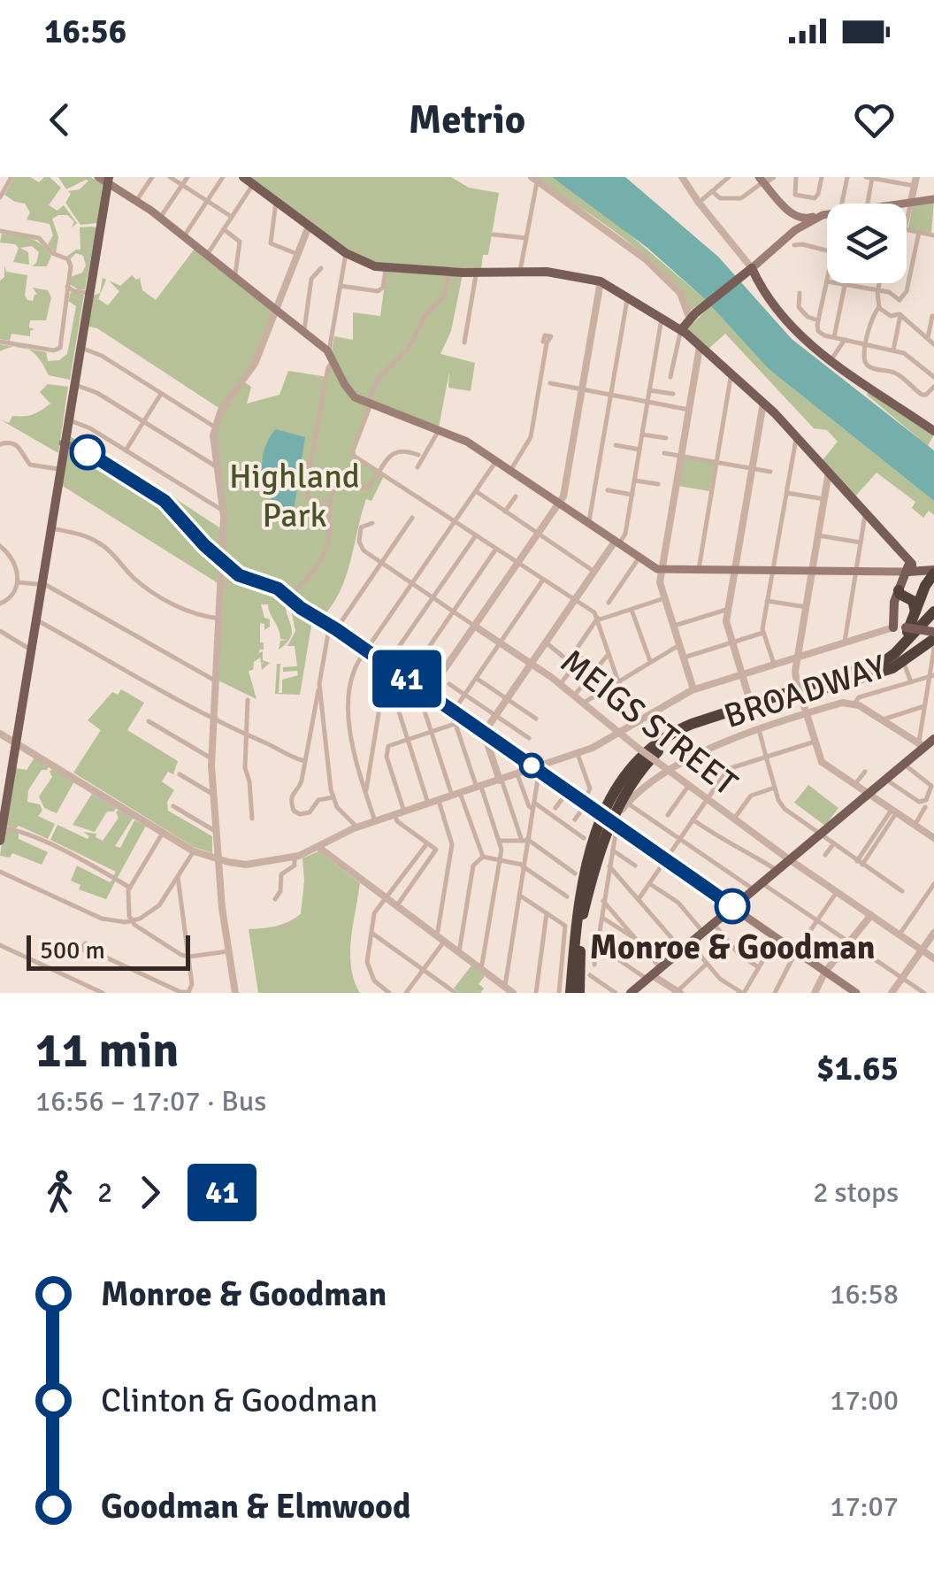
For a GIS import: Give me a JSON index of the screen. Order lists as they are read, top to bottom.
{
  "streets": {
    "street": ["BROADWAY", "MEIGS STREET"]
  },
  "crossings": [
    ["BROADWAY", "MEIGS STREET"]
  ],
  "parks": ["Highland Park"],
  "places": ["Monroe & Goodman"],
  "lines": ["bus line 41"],
  "scale_bar": "500 m",
  "page": {
    "status": "16:56",
    "header": "Metrio",
    "on_map": "41",
    "scale": "500 m",
    "heading": ["11 min", "16:56 – 17:07 · Bus", "$1.65"],
    "legs": ["2", "41", "2 stops"],
    "list": [
      {
        "name": "Monroe & Goodman",
        "value": "16:58"
      },
      {
        "name": "Clinton & Goodman",
        "value": "17:00"
      },
      {
        "name": "Goodman & Elmwood",
        "value": "17:07"
      }
    ]
  }
}
